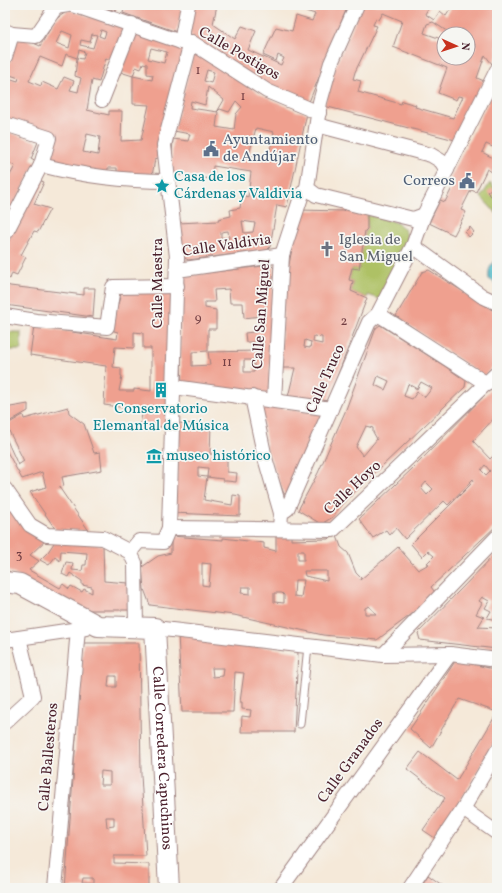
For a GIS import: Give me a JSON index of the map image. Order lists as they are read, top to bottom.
{
  "streets": {
    "street": [
      "Calle Postigos",
      "Calle Valdivia",
      "Calle Maestra",
      "Calle San Miguel",
      "Calle Truco",
      "Calle Hoyo",
      "Calle Ballesteros",
      "Calle Corredera Capuchinos",
      "Calle Granados"
    ]
  },
  "crossings": [
    ["Calle Postigos", "Calle Maestra"],
    ["Calle Postigos", "Calle San Miguel"],
    ["Calle Postigos", "Calle Truco"],
    ["Calle Valdivia", "Calle Maestra"],
    ["Calle Valdivia", "Calle San Miguel"],
    ["Calle Maestra", "Calle Hoyo"]
  ],
  "places": {
    "public building": ["Ayuntamiento de Andújar", "Correos"],
    "place": ["Casa de los Cárdenas y Valdivia"],
    "church": ["Iglesia de San Miguel"],
    "building": ["Conservatorio Elemantal de Música"],
    "museum": ["museo histórico"]
  },
  "house_numbers": [
    "1",
    "1",
    "9",
    "2",
    "11",
    "3"
  ],
  "north": "right"
}
